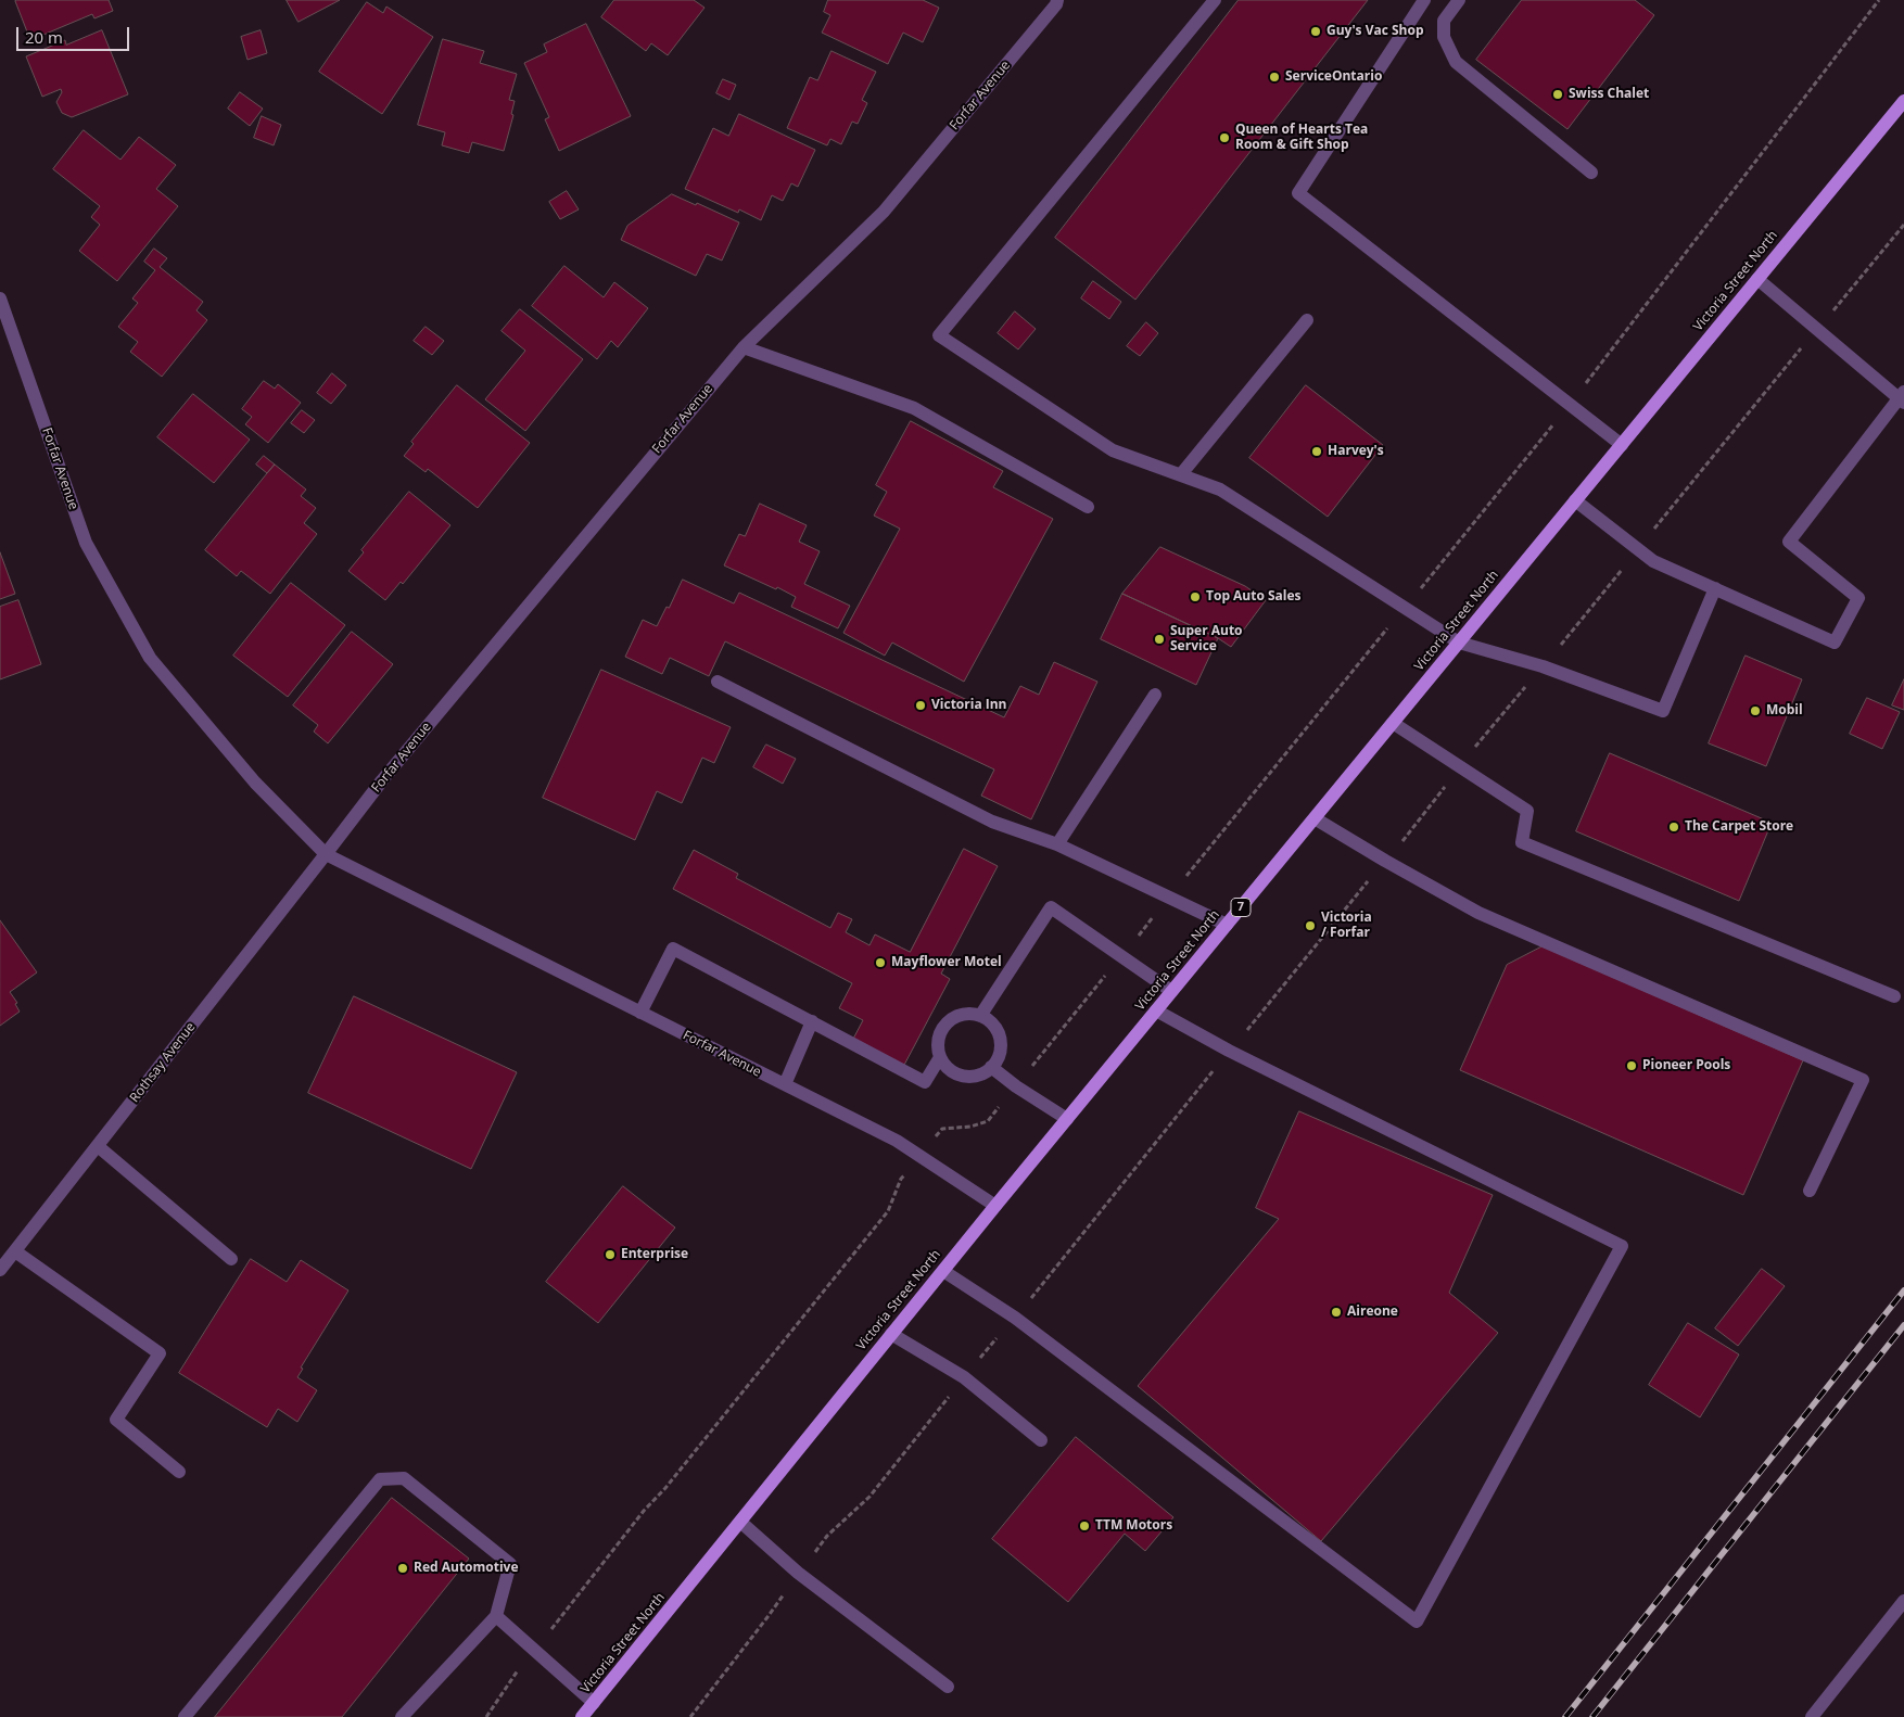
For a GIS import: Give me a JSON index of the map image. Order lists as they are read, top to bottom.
{
  "streets": {
    "main road": ["Victoria Street North", "7"],
    "street": ["Forfar Avenue", "Rothsay Avenue"]
  },
  "crossings": [
    ["Forfar Avenue", "Victoria Street North"],
    ["Forfar Avenue", "Rothsay Avenue"]
  ],
  "places": [
    "Guy's Vac Shop",
    "ServiceOntario",
    "Swiss Chalet",
    "Queen of Hearts Tea Room & Gift Shop",
    "Harvey's",
    "Top Auto Sales",
    "Super Auto Service",
    "Victoria Inn",
    "Mobil",
    "The Carpet Store",
    "Victoria / Forfar",
    "Mayflower Motel",
    "Pioneer Pools",
    "Enterprise",
    "Aireone",
    "TTM Motors",
    "Red Automotive"
  ],
  "scale_bar": "20 m"
}
